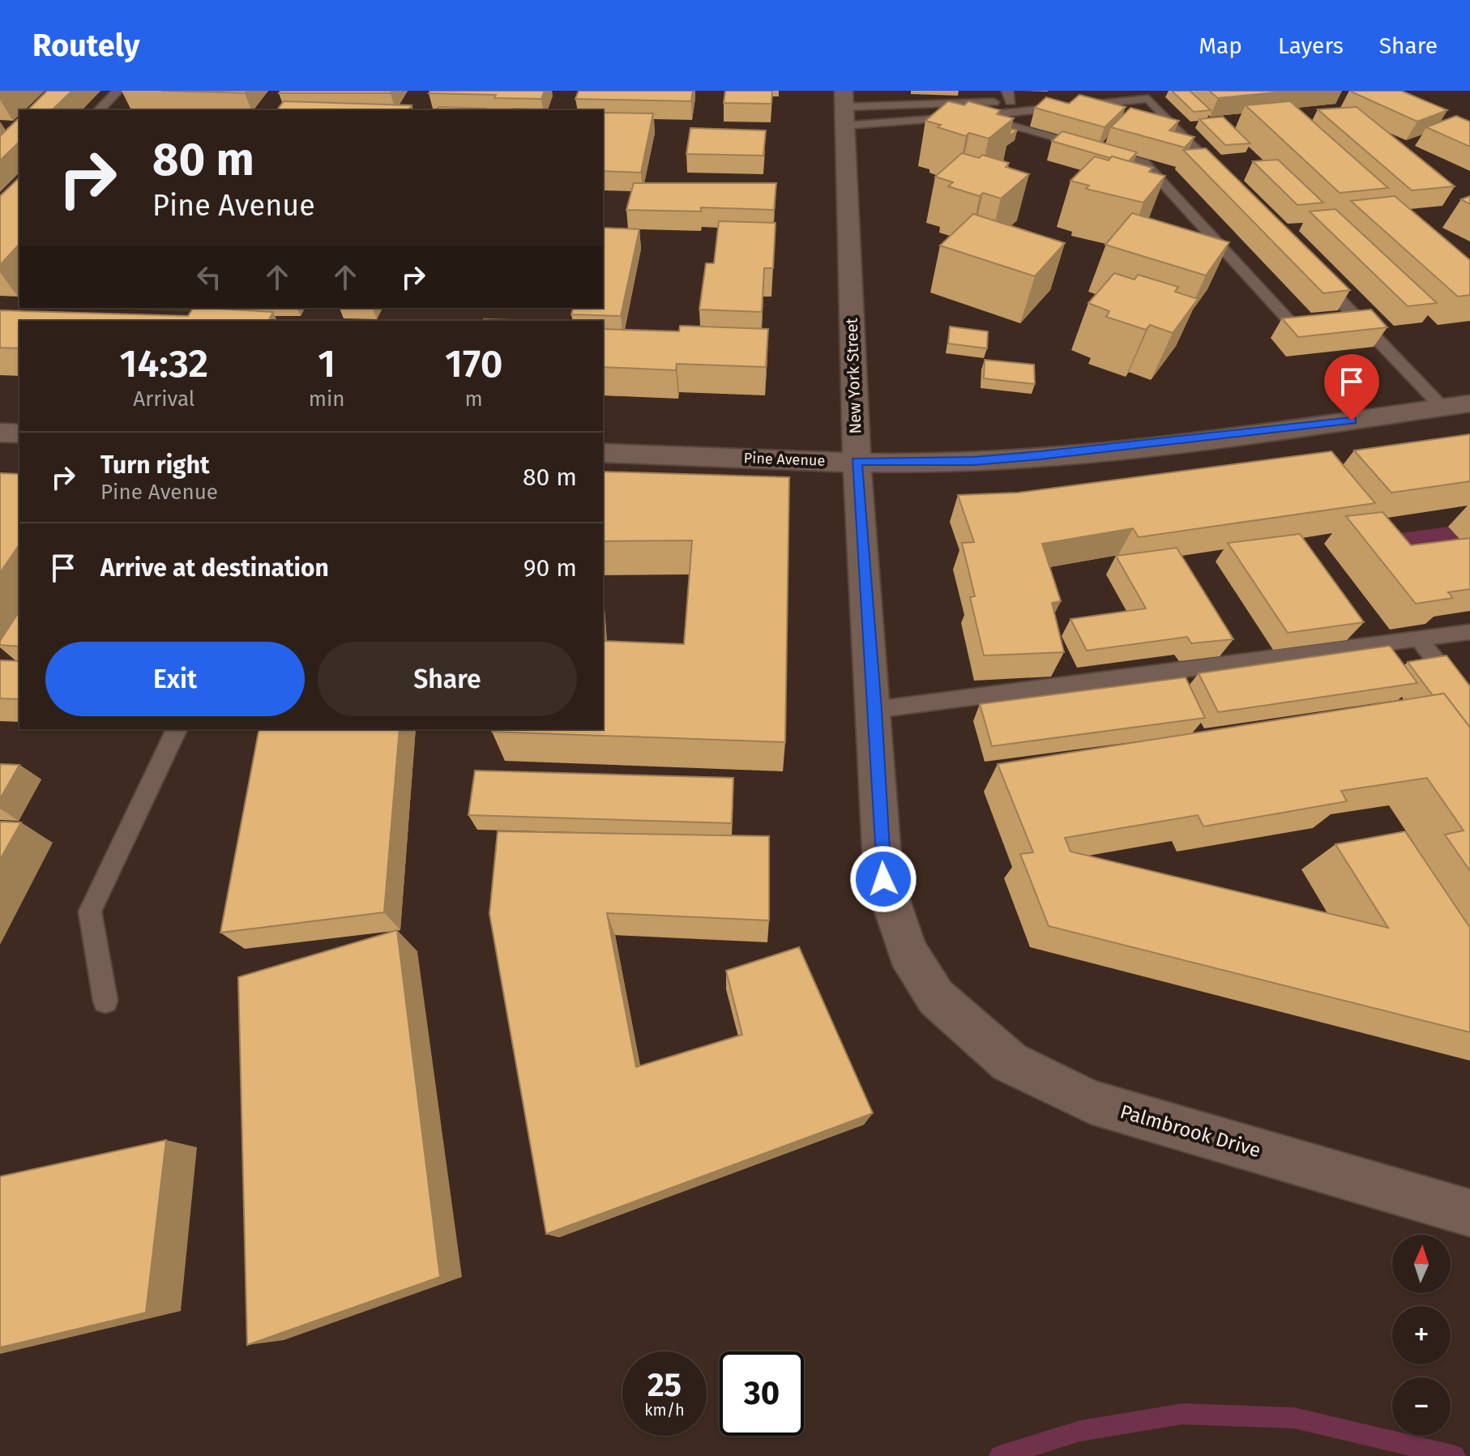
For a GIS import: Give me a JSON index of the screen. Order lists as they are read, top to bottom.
{
  "streets": {
    "street": ["New York Street", "Pine Avenue", "Palmbrook Drive"]
  },
  "crossings": [
    ["New York Street", "Pine Avenue"],
    ["New York Street", "Palmbrook Drive"]
  ],
  "north": "top",
  "page": {
    "header": "Routely",
    "nav": ["Map", "Layers", "Share"],
    "turn": ["80 m", "Pine Avenue"],
    "eta": [
      "14:32",
      "Arrival",
      "1",
      "min",
      "170",
      "m"
    ],
    "list": [
      {
        "name": "Turn right",
        "note": "Pine Avenue",
        "value": "80 m"
      },
      {
        "name": "Arrive at destination",
        "value": "90 m"
      }
    ],
    "buttons": ["Exit", "Share"],
    "map_buttons": ["+", "−"],
    "speed": "25 km/h",
    "limit": "30"
  }
}
